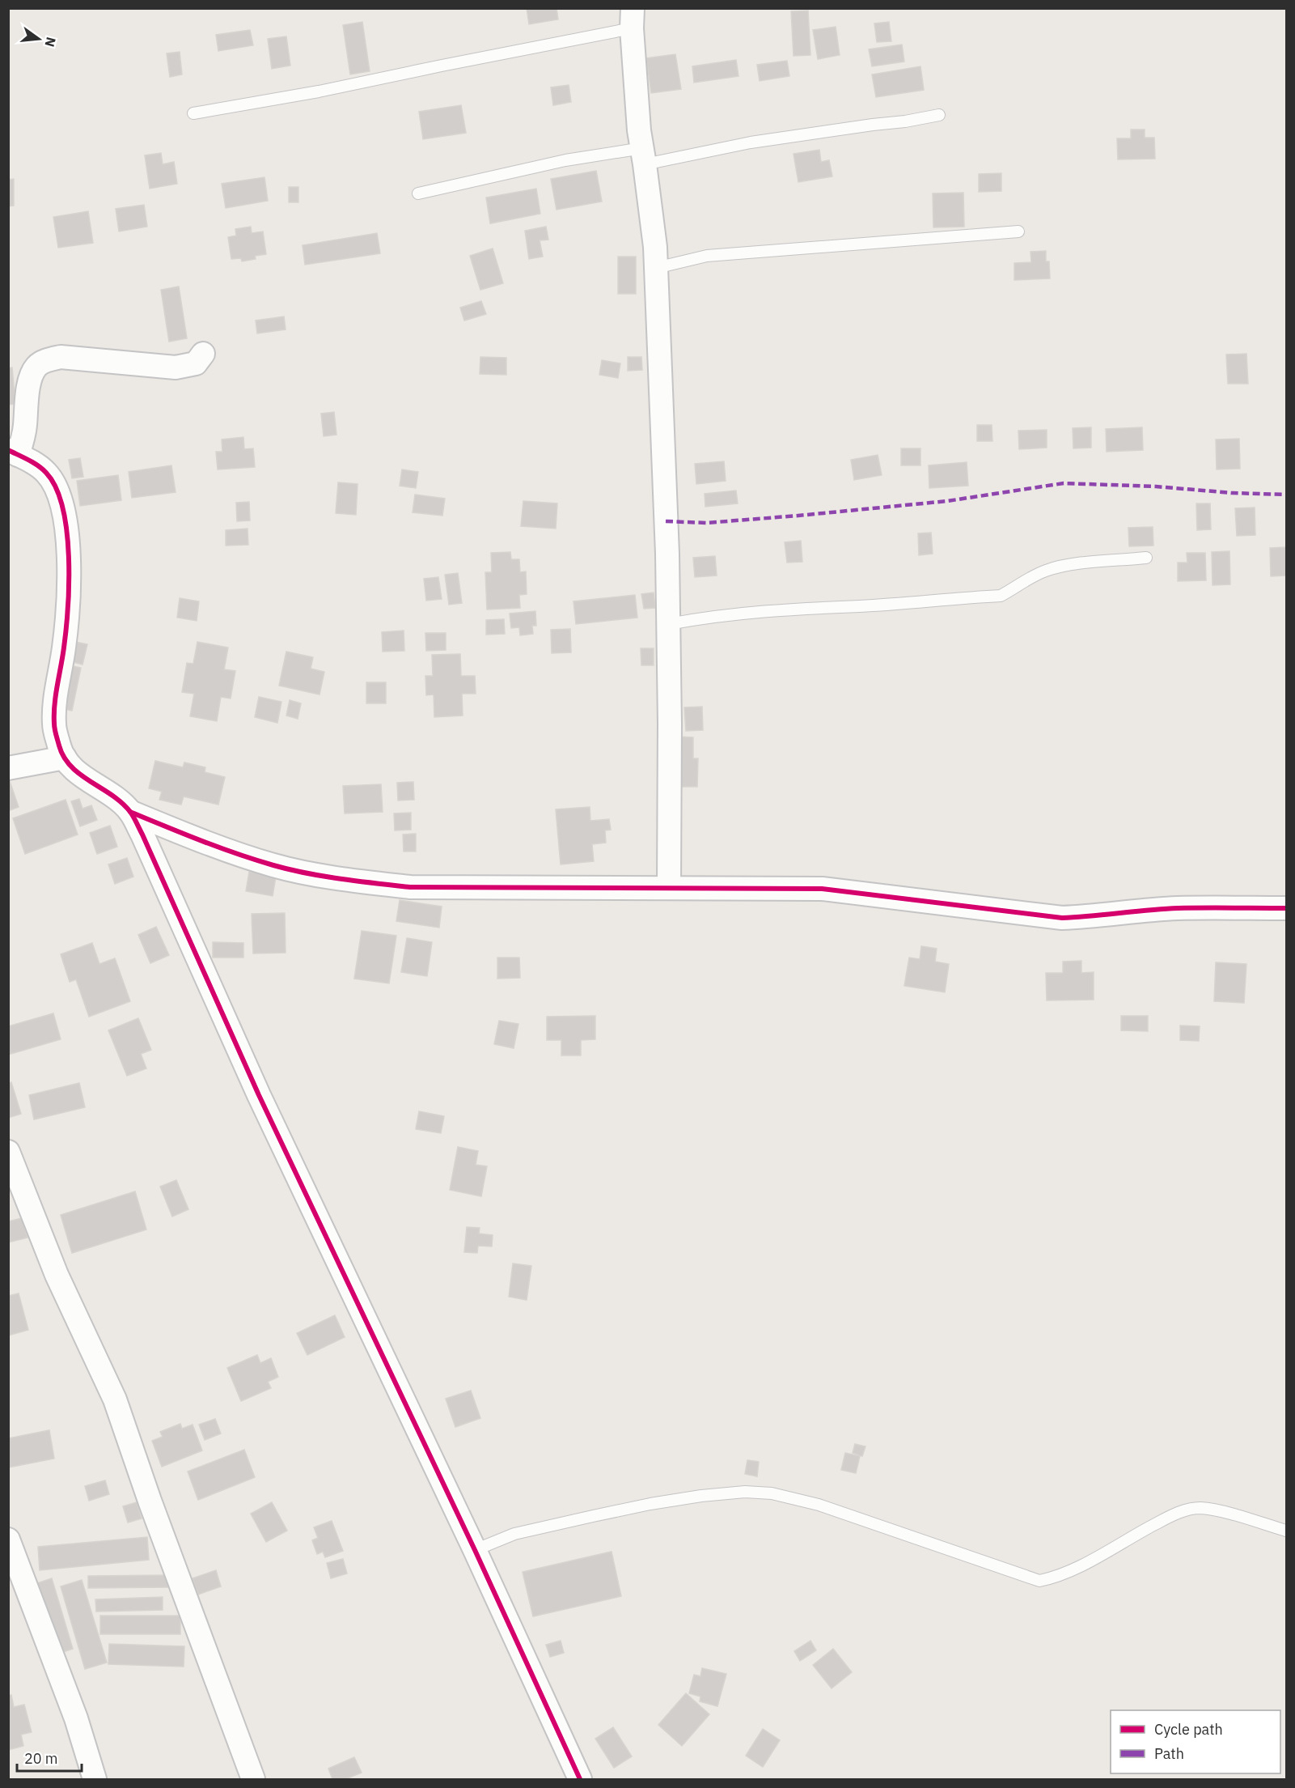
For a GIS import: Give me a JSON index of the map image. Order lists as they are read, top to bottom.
{
  "legend": ["Cycle path", "Path"],
  "scale_bar": "20 m",
  "north": "right"
}
